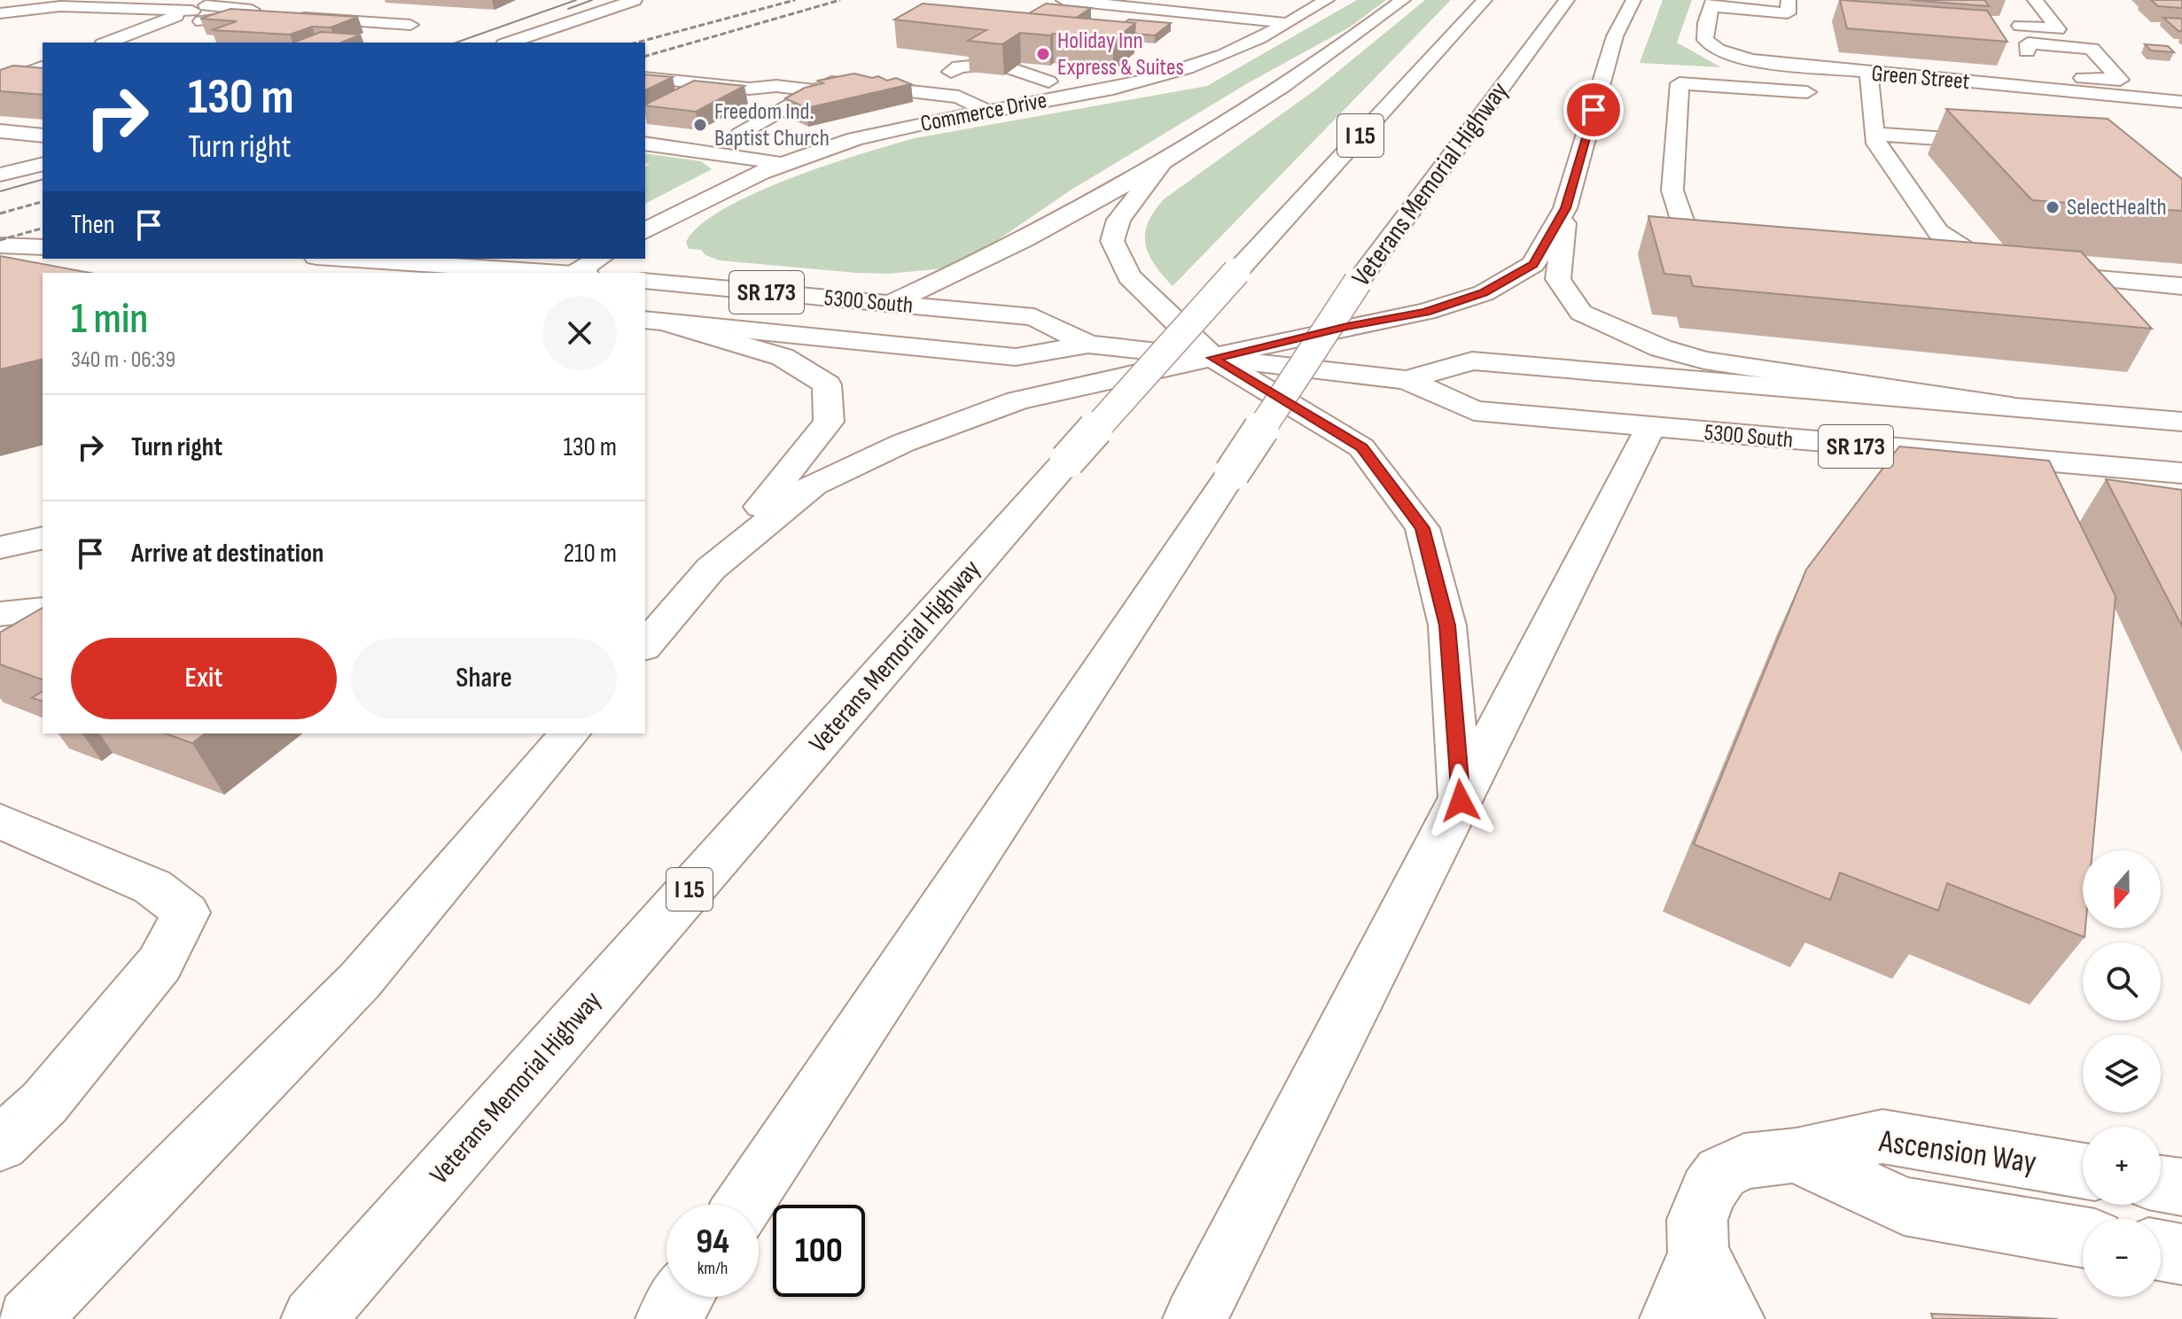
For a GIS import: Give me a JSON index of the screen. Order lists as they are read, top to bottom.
{
  "streets": {
    "main road": [
      "Green Street",
      "Commerce Drive",
      "I 15",
      "Veterans Memorial Highway",
      "SR 173",
      "5300 South",
      "Ascension Way"
    ]
  },
  "places": ["Holiday Inn Express & Suites", "Freedom Ind. Baptist Church", "SelectHealth"],
  "north": "bottom",
  "page": {
    "turn": ["130 m", "Turn right"],
    "then": "Then",
    "heading": ["1 min", "340 m · 06:39"],
    "list": [
      {
        "name": "Turn right",
        "value": "130 m"
      },
      {
        "name": "Arrive at destination",
        "value": "210 m"
      }
    ],
    "buttons": ["Exit", "Share"],
    "map_buttons": ["+", "−"],
    "speed": "94 km/h",
    "limit": "100"
  }
}
